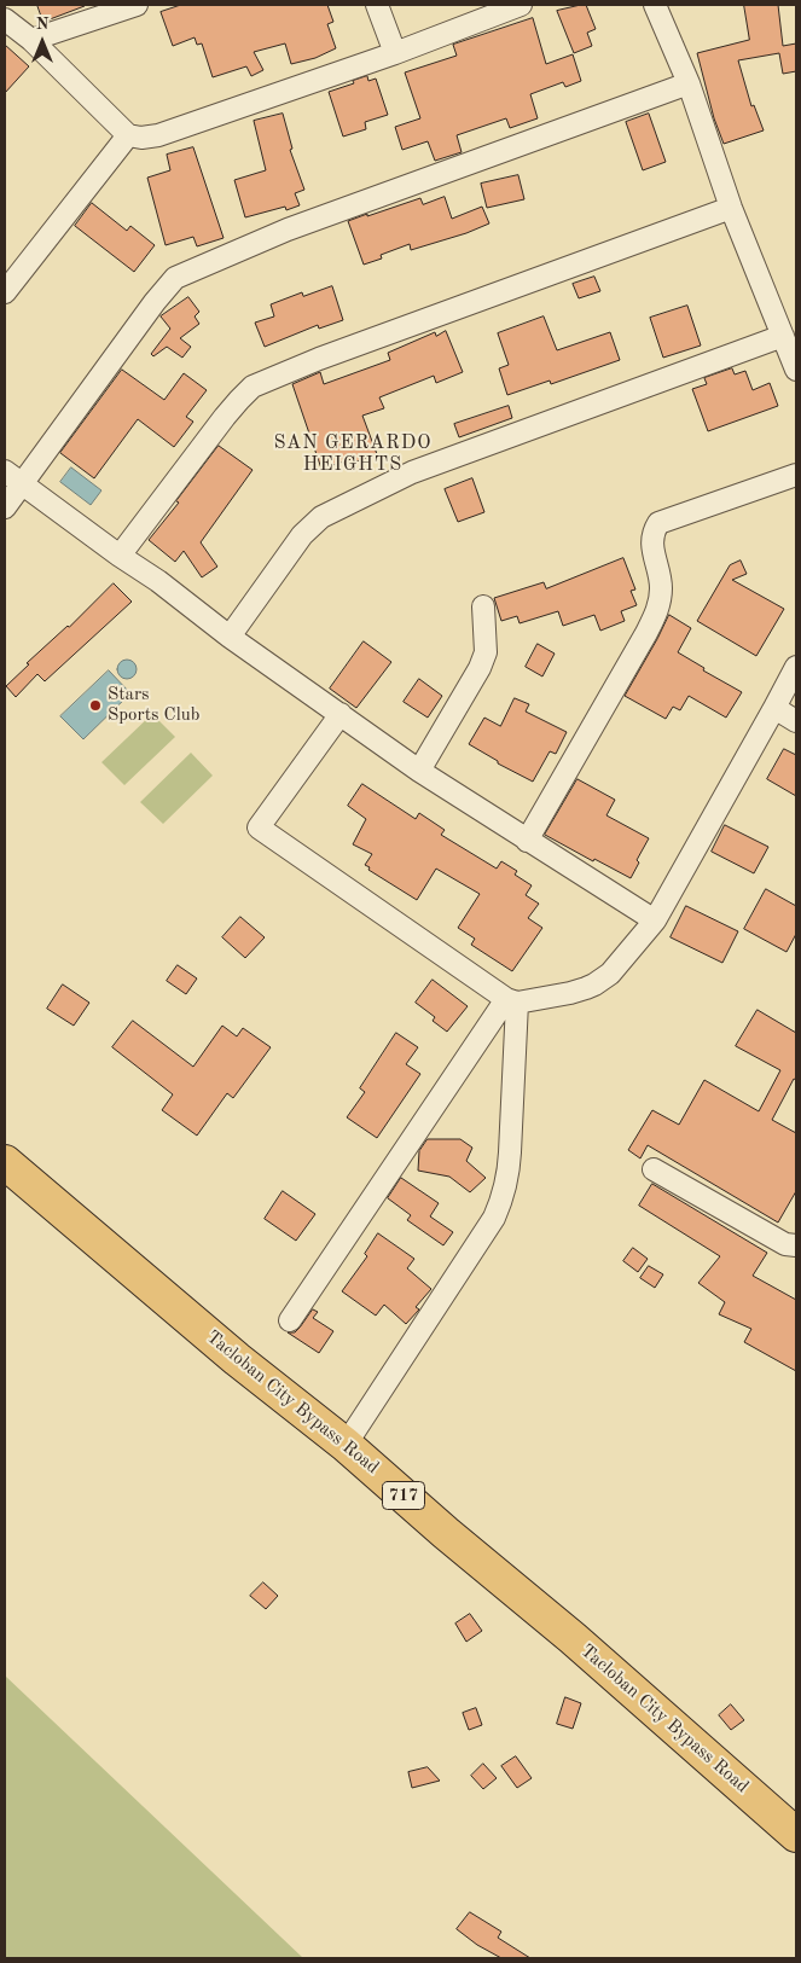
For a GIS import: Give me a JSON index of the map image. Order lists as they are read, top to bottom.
{
  "streets": {
    "highway": ["Tacloban City Bypass Road", "717"]
  },
  "districts": ["SAN GERARDO HEIGHTS"],
  "places": ["Stars Sports Club"],
  "north": "top"
}
